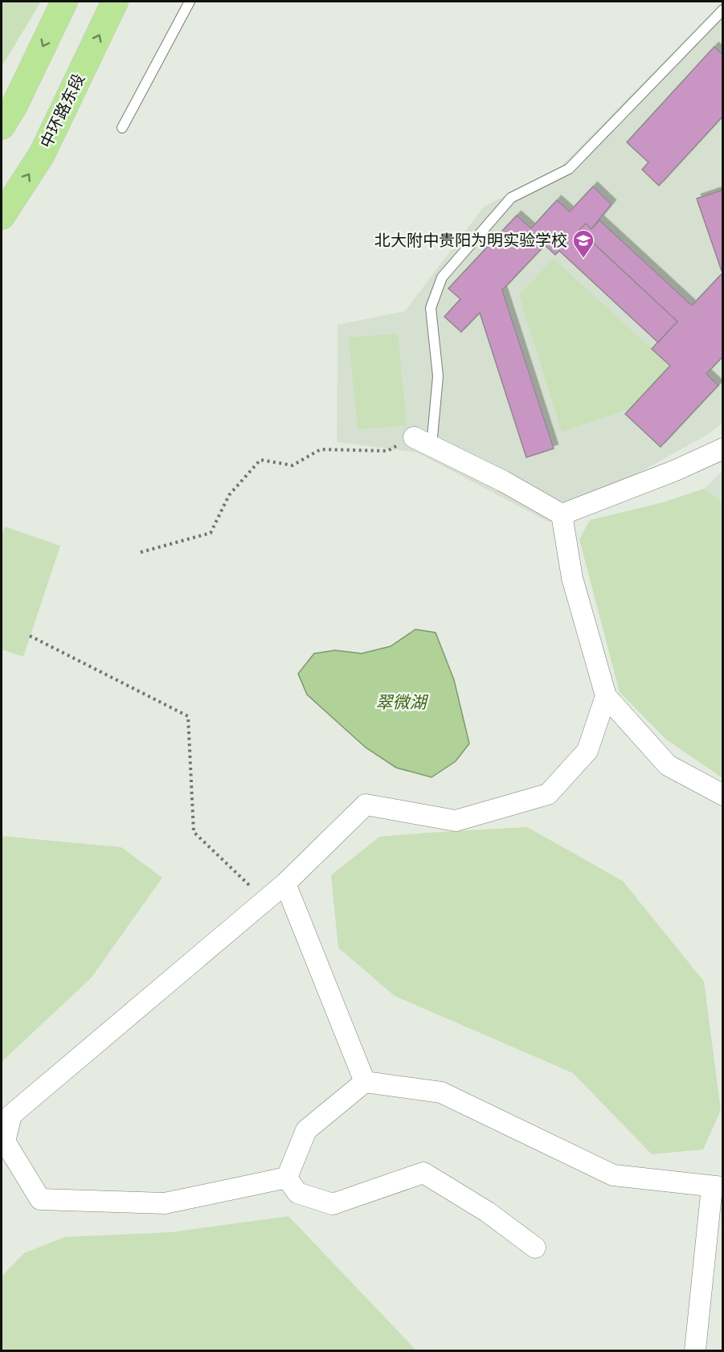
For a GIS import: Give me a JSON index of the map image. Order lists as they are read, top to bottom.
{
  "streets": {
    "highway": ["中环路东段"]
  },
  "water": ["翠微湖"],
  "places": {
    "school or university": ["北大附中贵阳为明实验学校"]
  }
}
